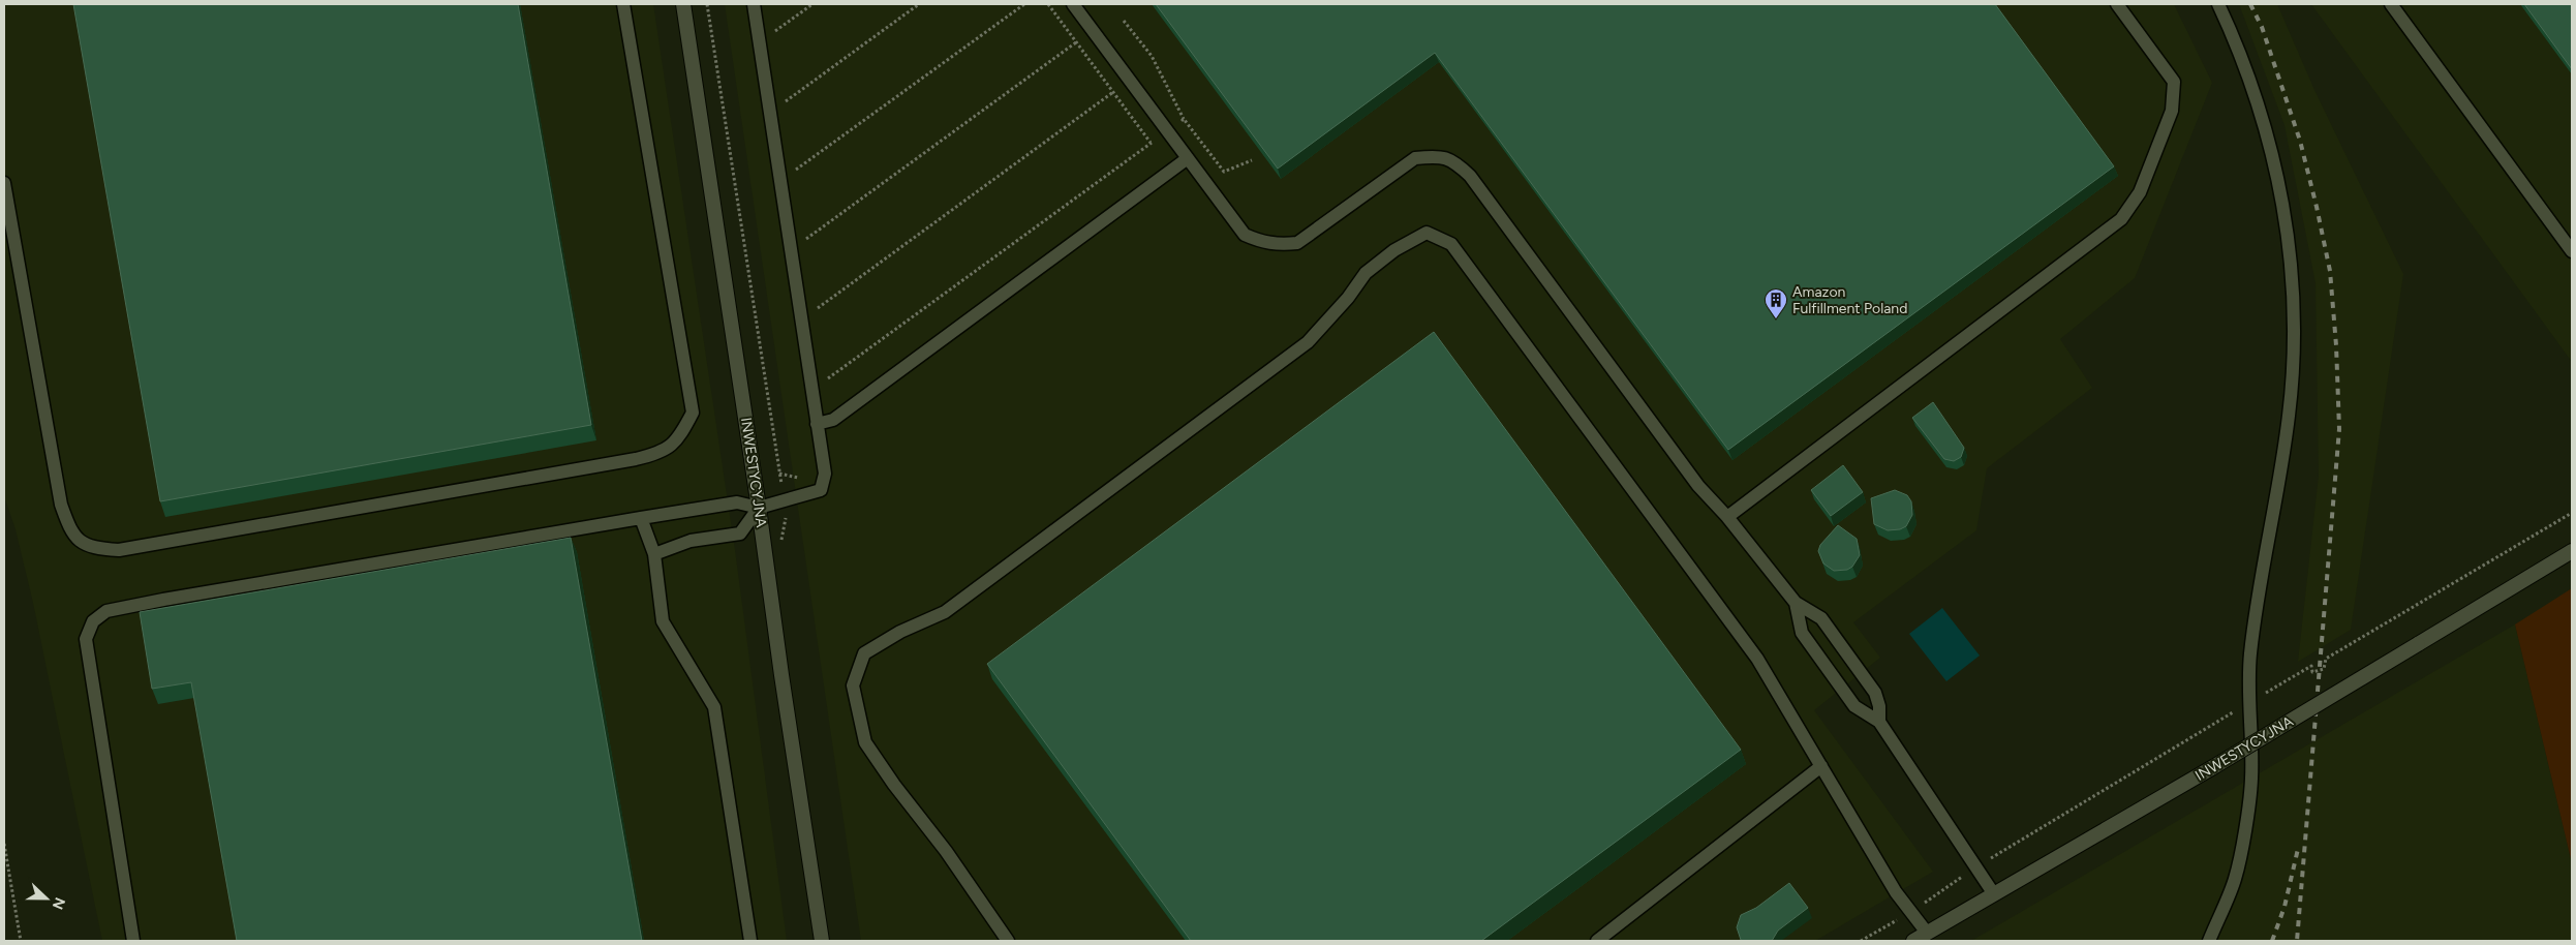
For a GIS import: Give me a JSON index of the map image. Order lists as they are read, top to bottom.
{
  "streets": {
    "street": ["INWESTYCYJNA"]
  },
  "places": {
    "building": ["Amazon Fulfillment Poland"]
  },
  "north": "right"
}
